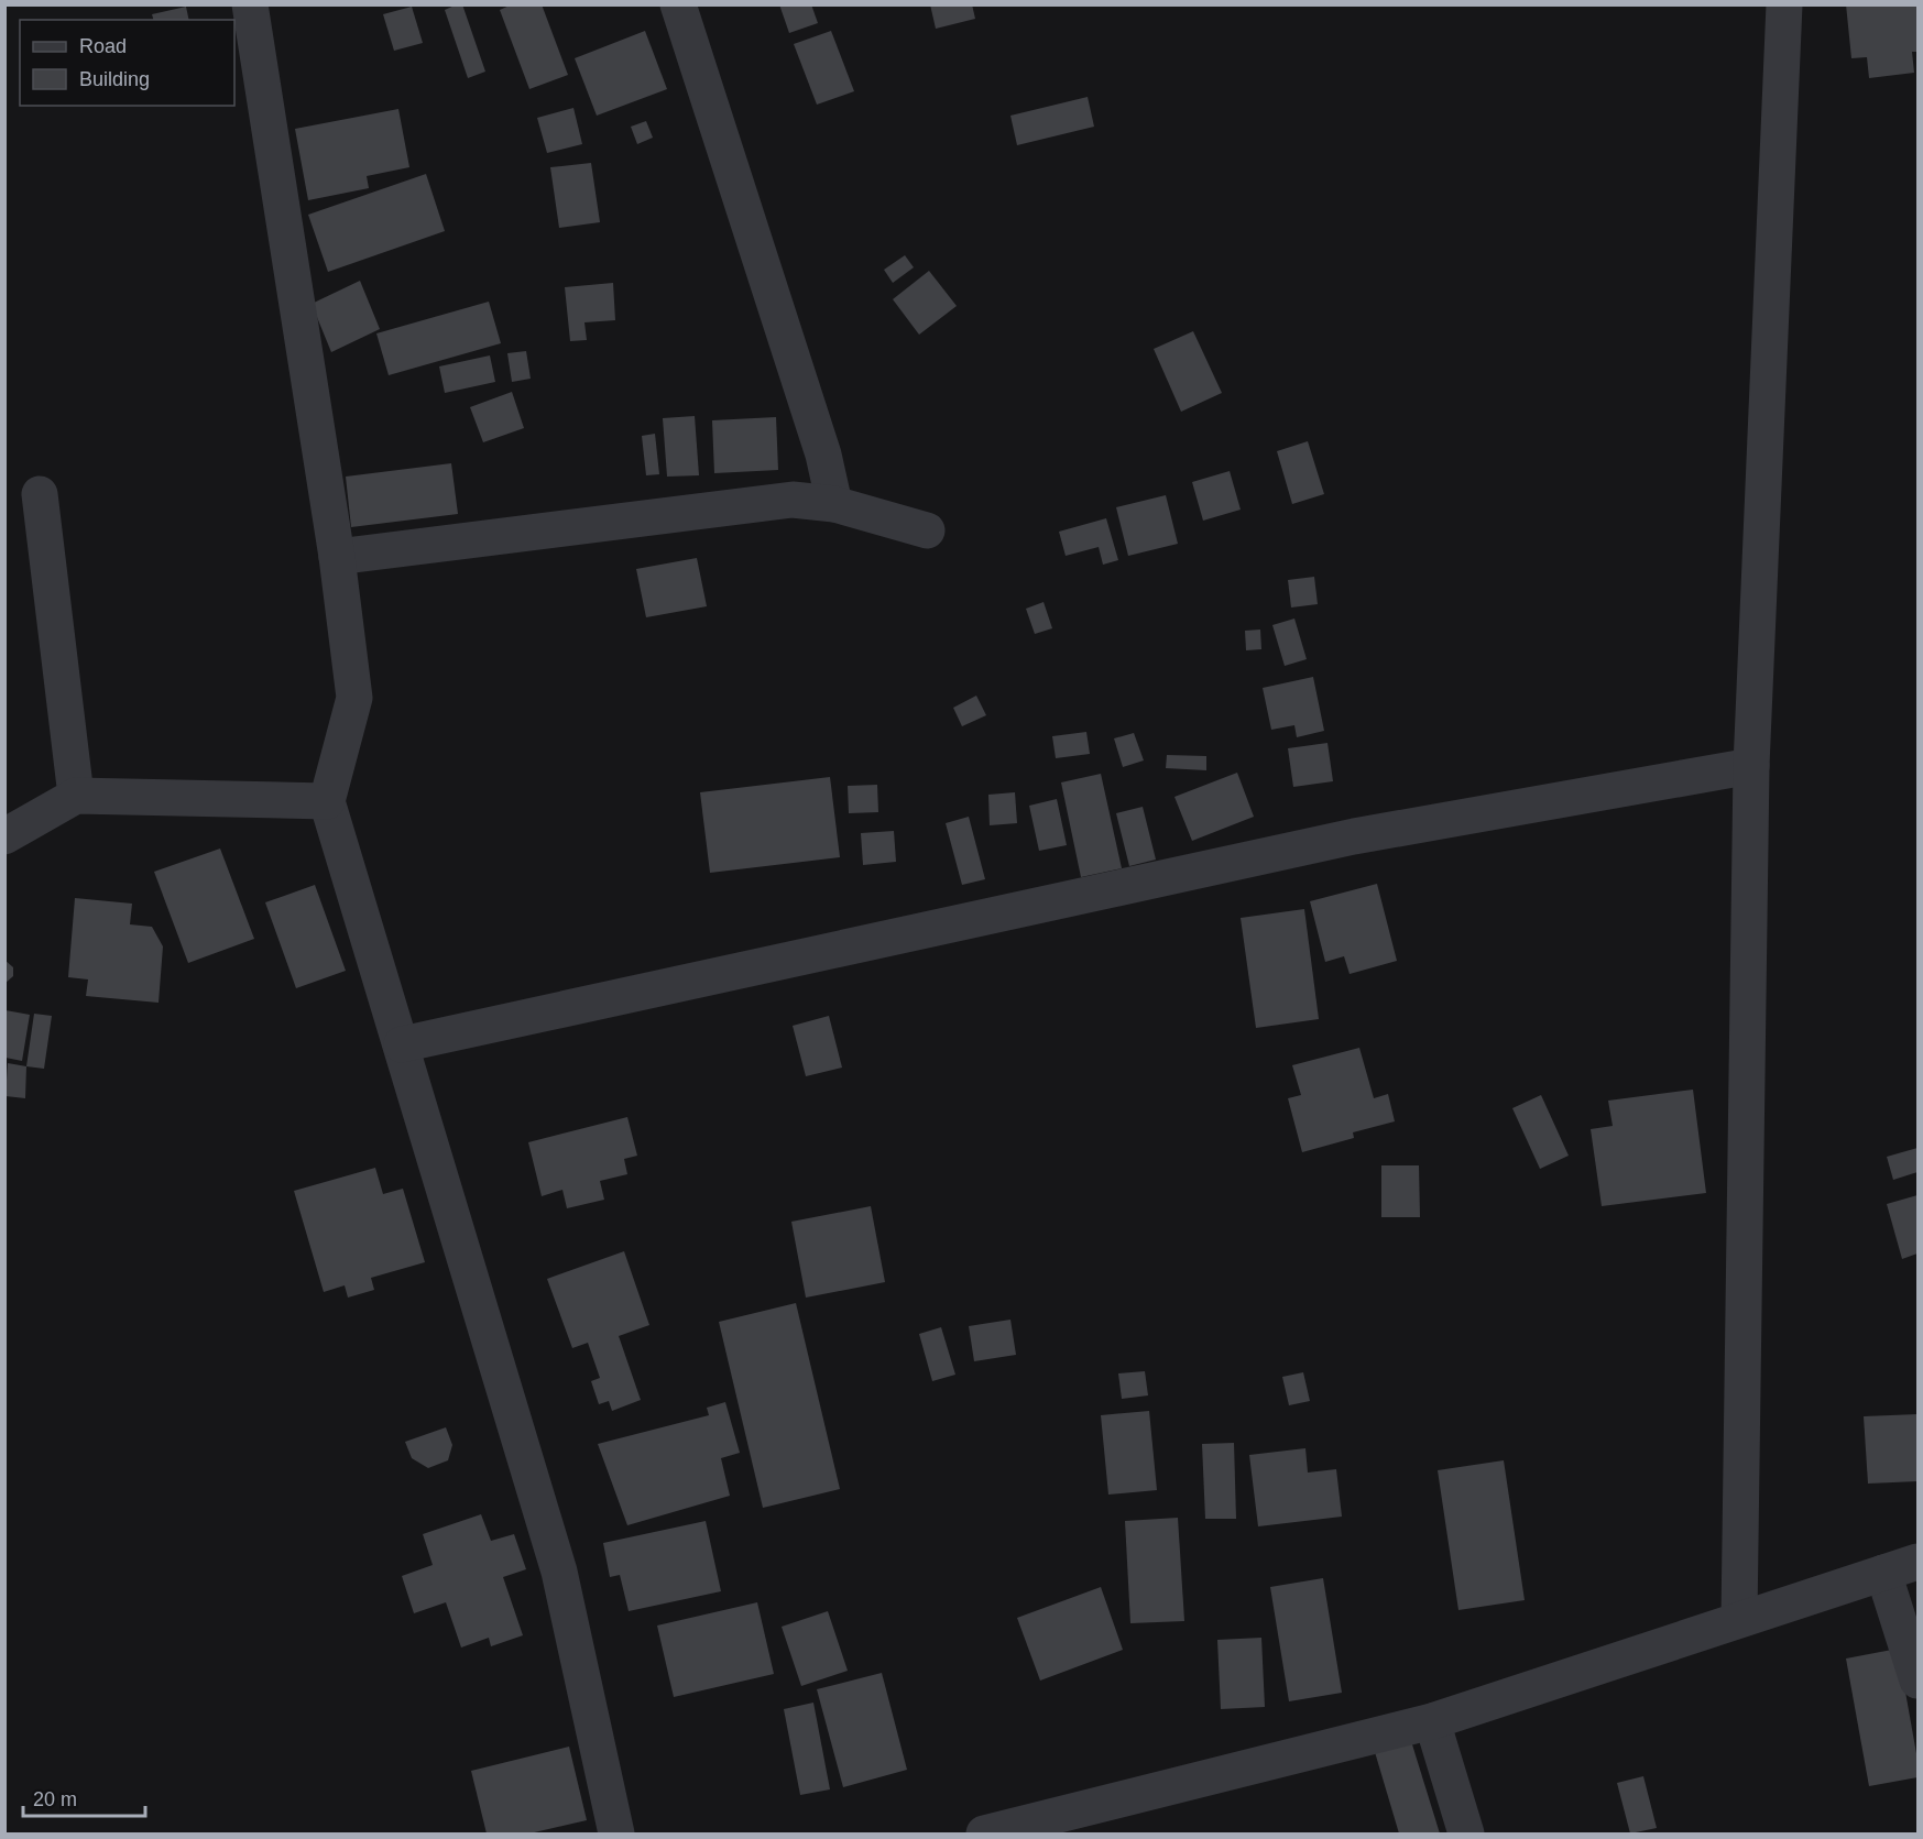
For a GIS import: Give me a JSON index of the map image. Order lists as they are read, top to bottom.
{
  "legend": ["Road", "Building"],
  "scale_bar": "20 m"
}
